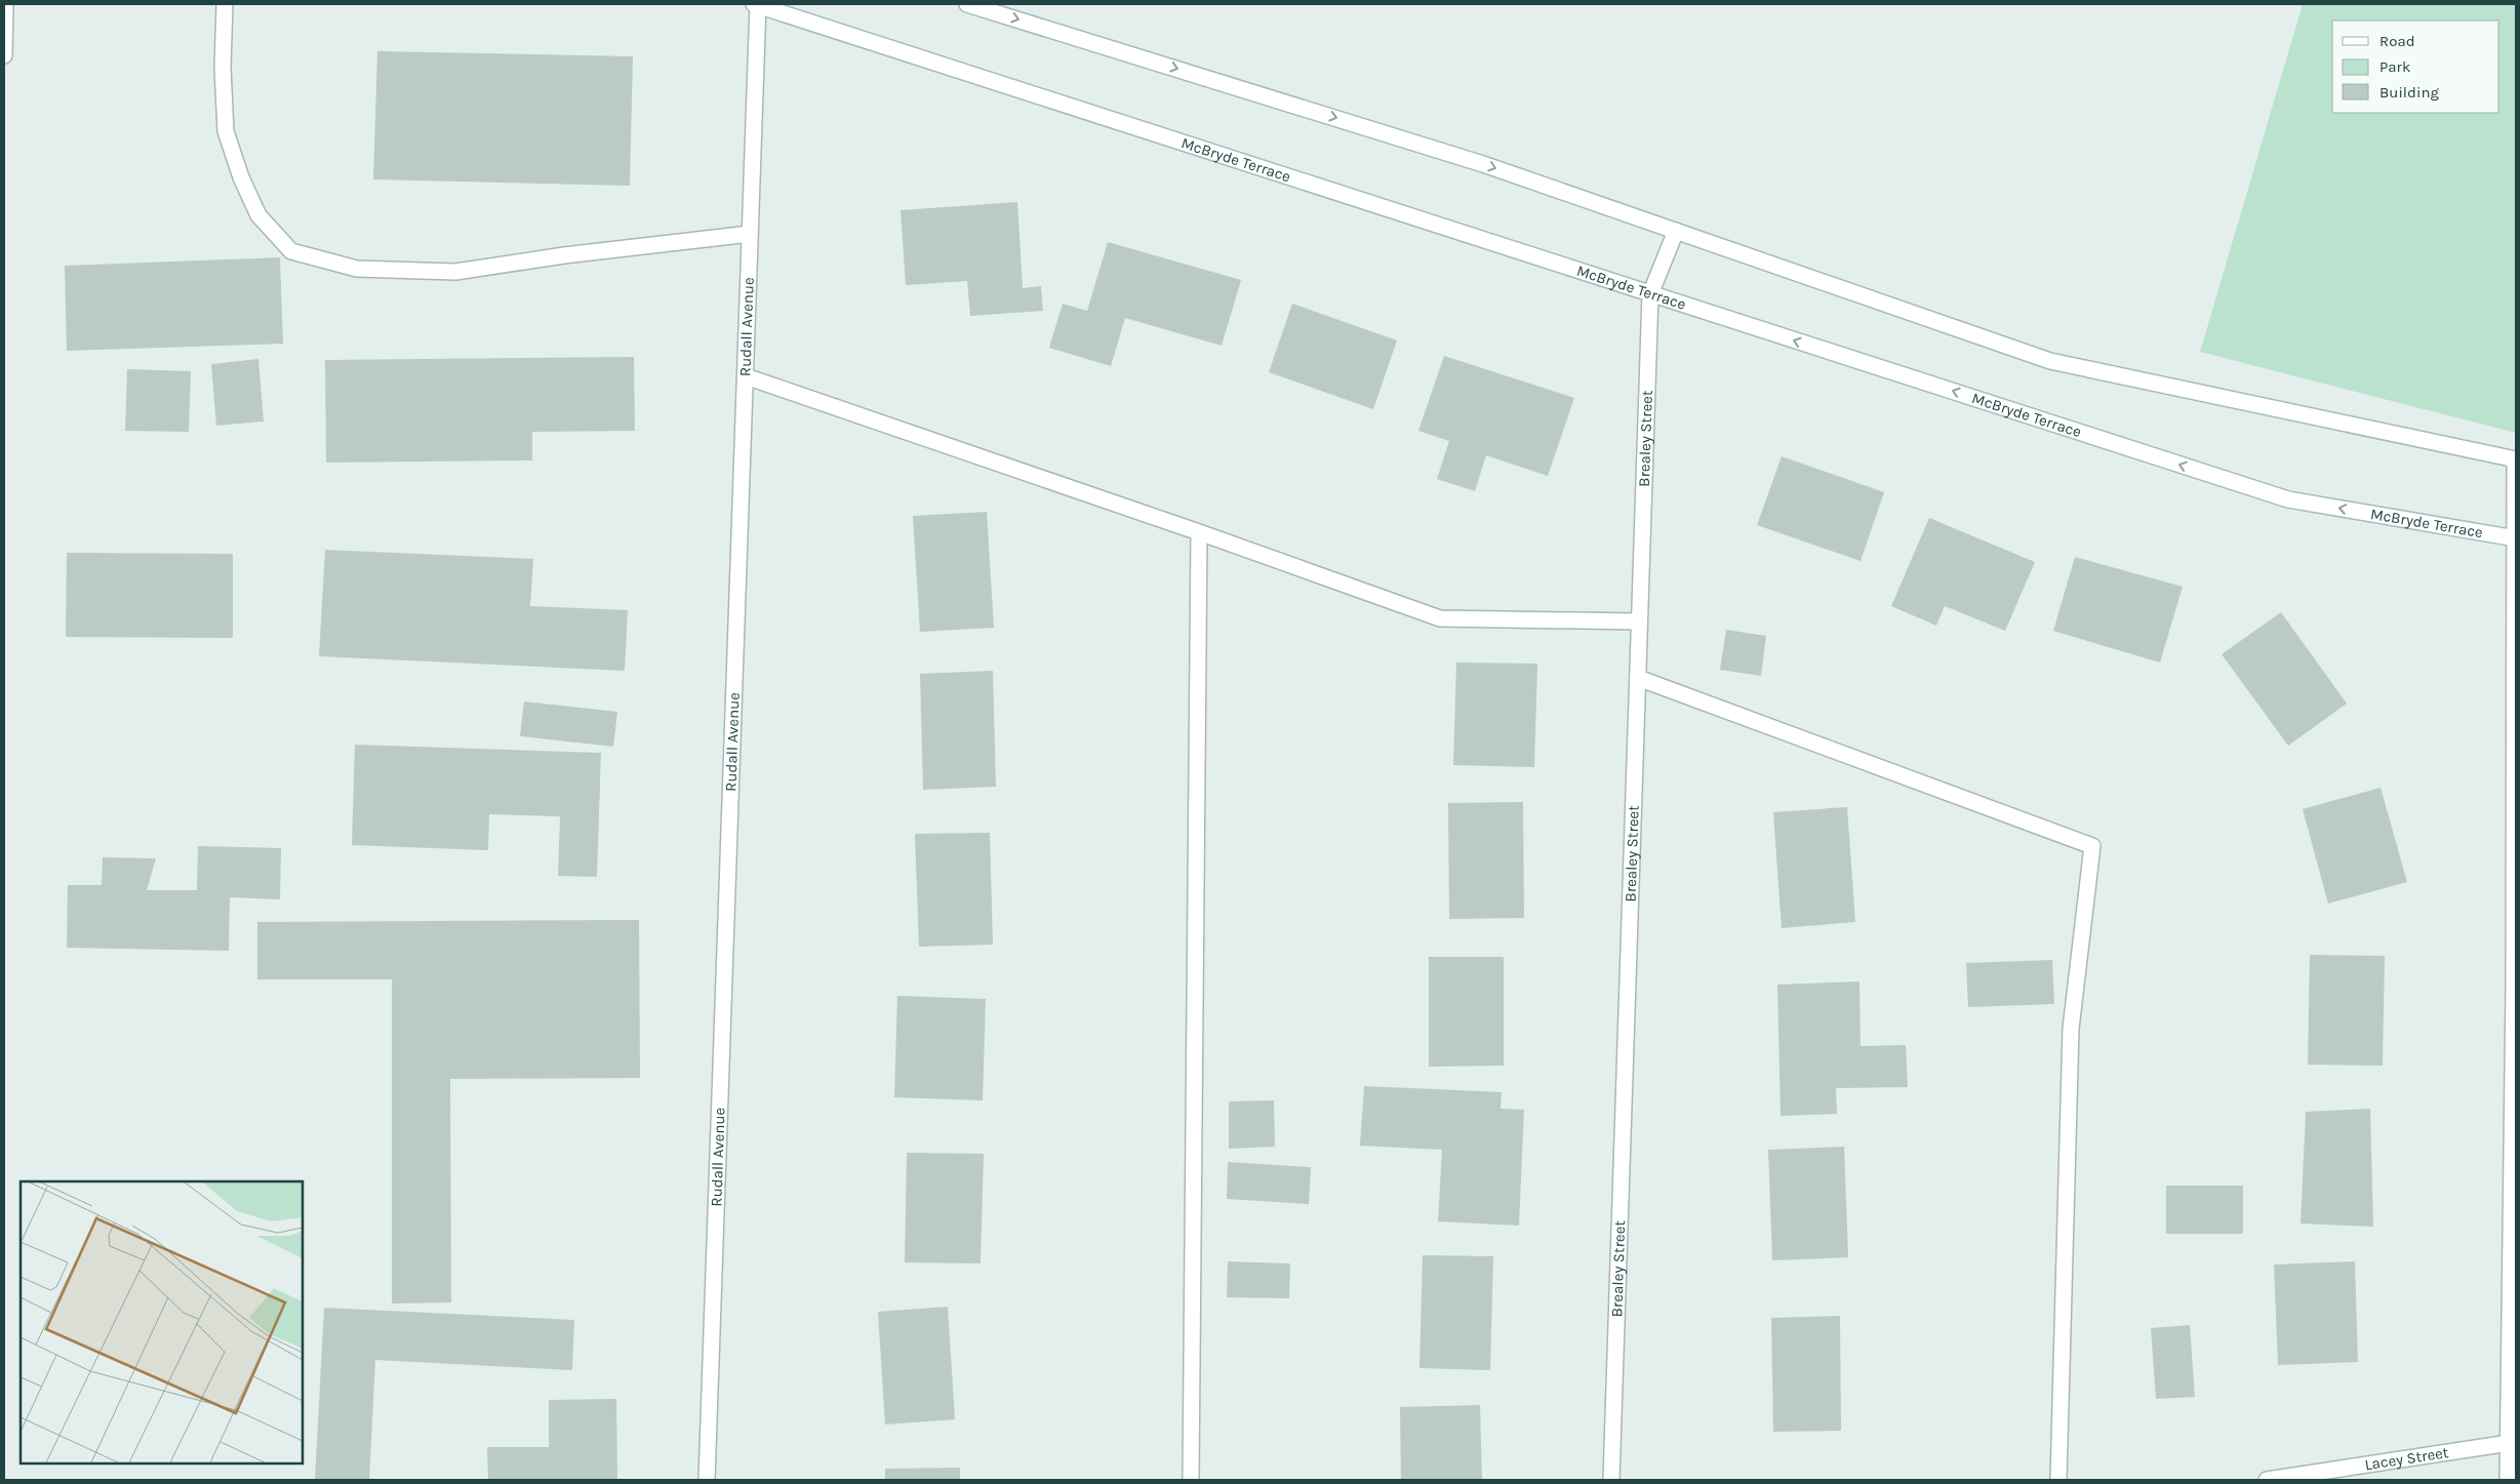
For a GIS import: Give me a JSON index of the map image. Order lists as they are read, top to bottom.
{
  "streets": {
    "street": [
      "McBryde Terrace",
      "Rudall Avenue",
      "Brealey Street",
      "Lacey Street"
    ]
  },
  "crossings": [
    ["McBryde Terrace", "Rudall Avenue"],
    ["McBryde Terrace", "Brealey Street"]
  ],
  "legend": ["Road", "Park", "Building"]
}
